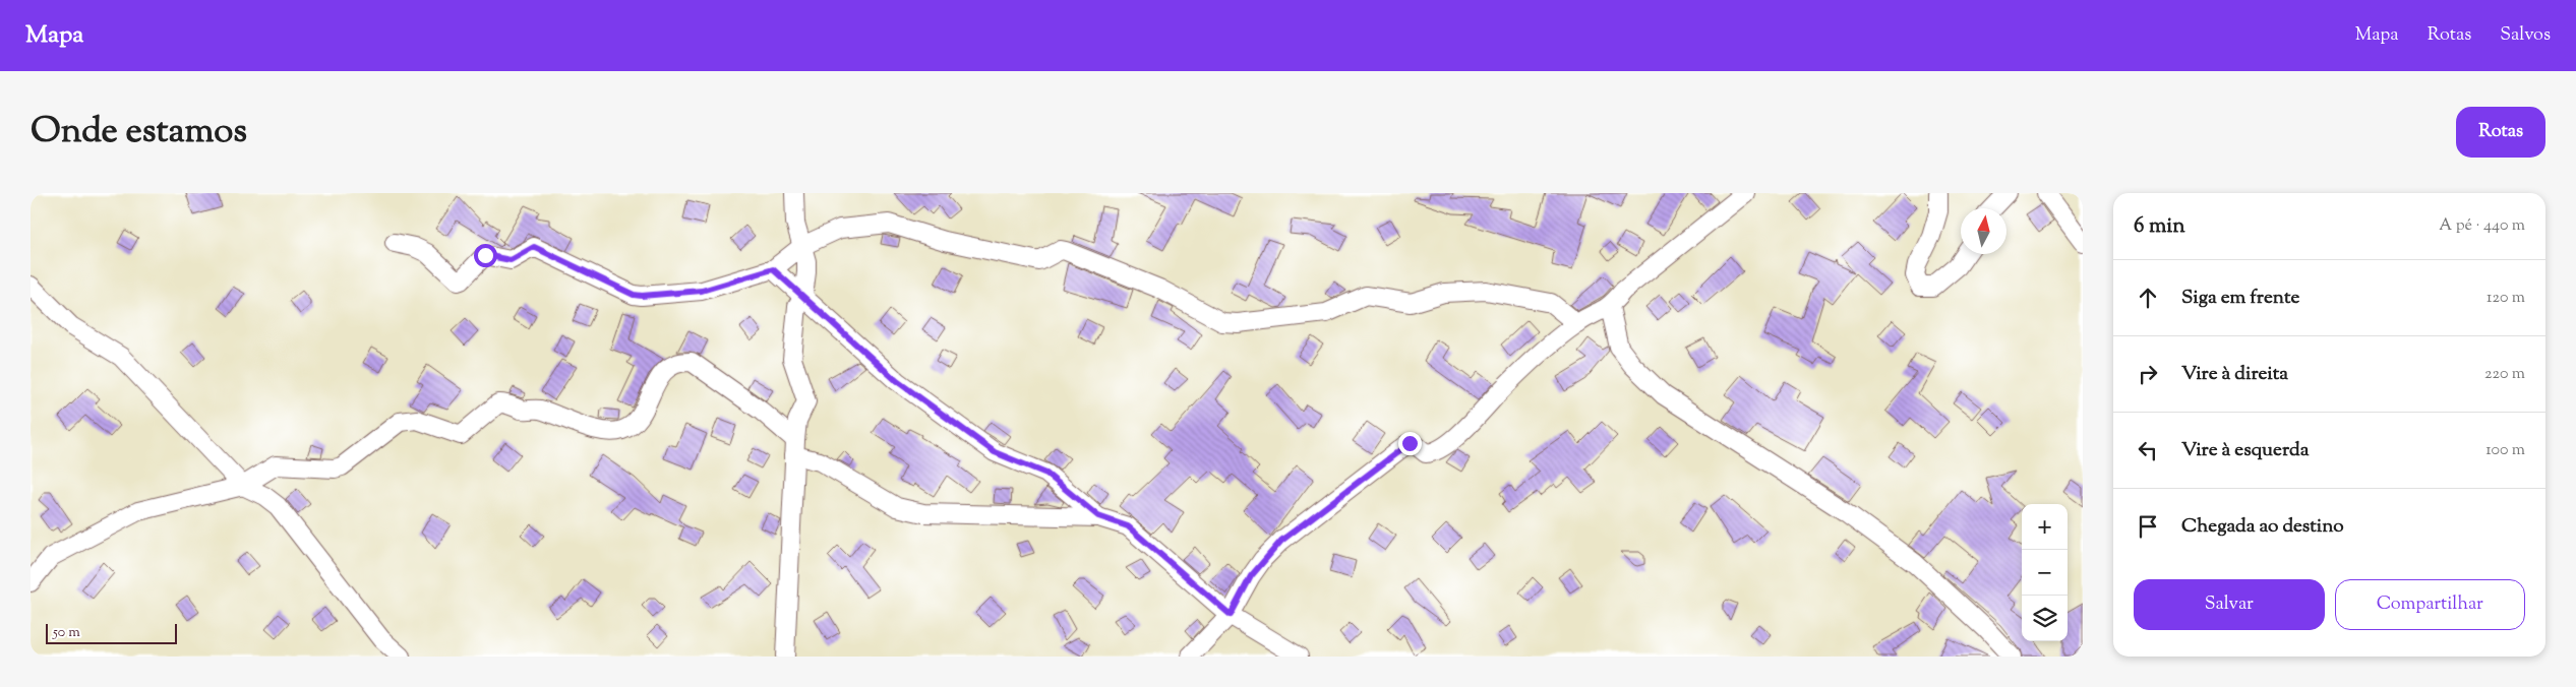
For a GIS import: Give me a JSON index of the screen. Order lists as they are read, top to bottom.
{
  "scale_bar": "50 m",
  "north": "top",
  "page": {
    "header": "Mapa",
    "nav": ["Mapa", "Rotas", "Salvos"],
    "title": "Onde estamos",
    "buttons": [
      "Rotas",
      ["Salvar", "Compartilhar"]
    ],
    "heading": ["6 min", "A pé · 440 m"],
    "list": [
      ["Siga em frente", "120 m"],
      ["Vire à direita", "220 m"],
      ["Vire à esquerda", "100 m"],
      "Chegada ao destino"
    ],
    "map_buttons": ["+", "−"],
    "scale": "50 m"
  }
}
